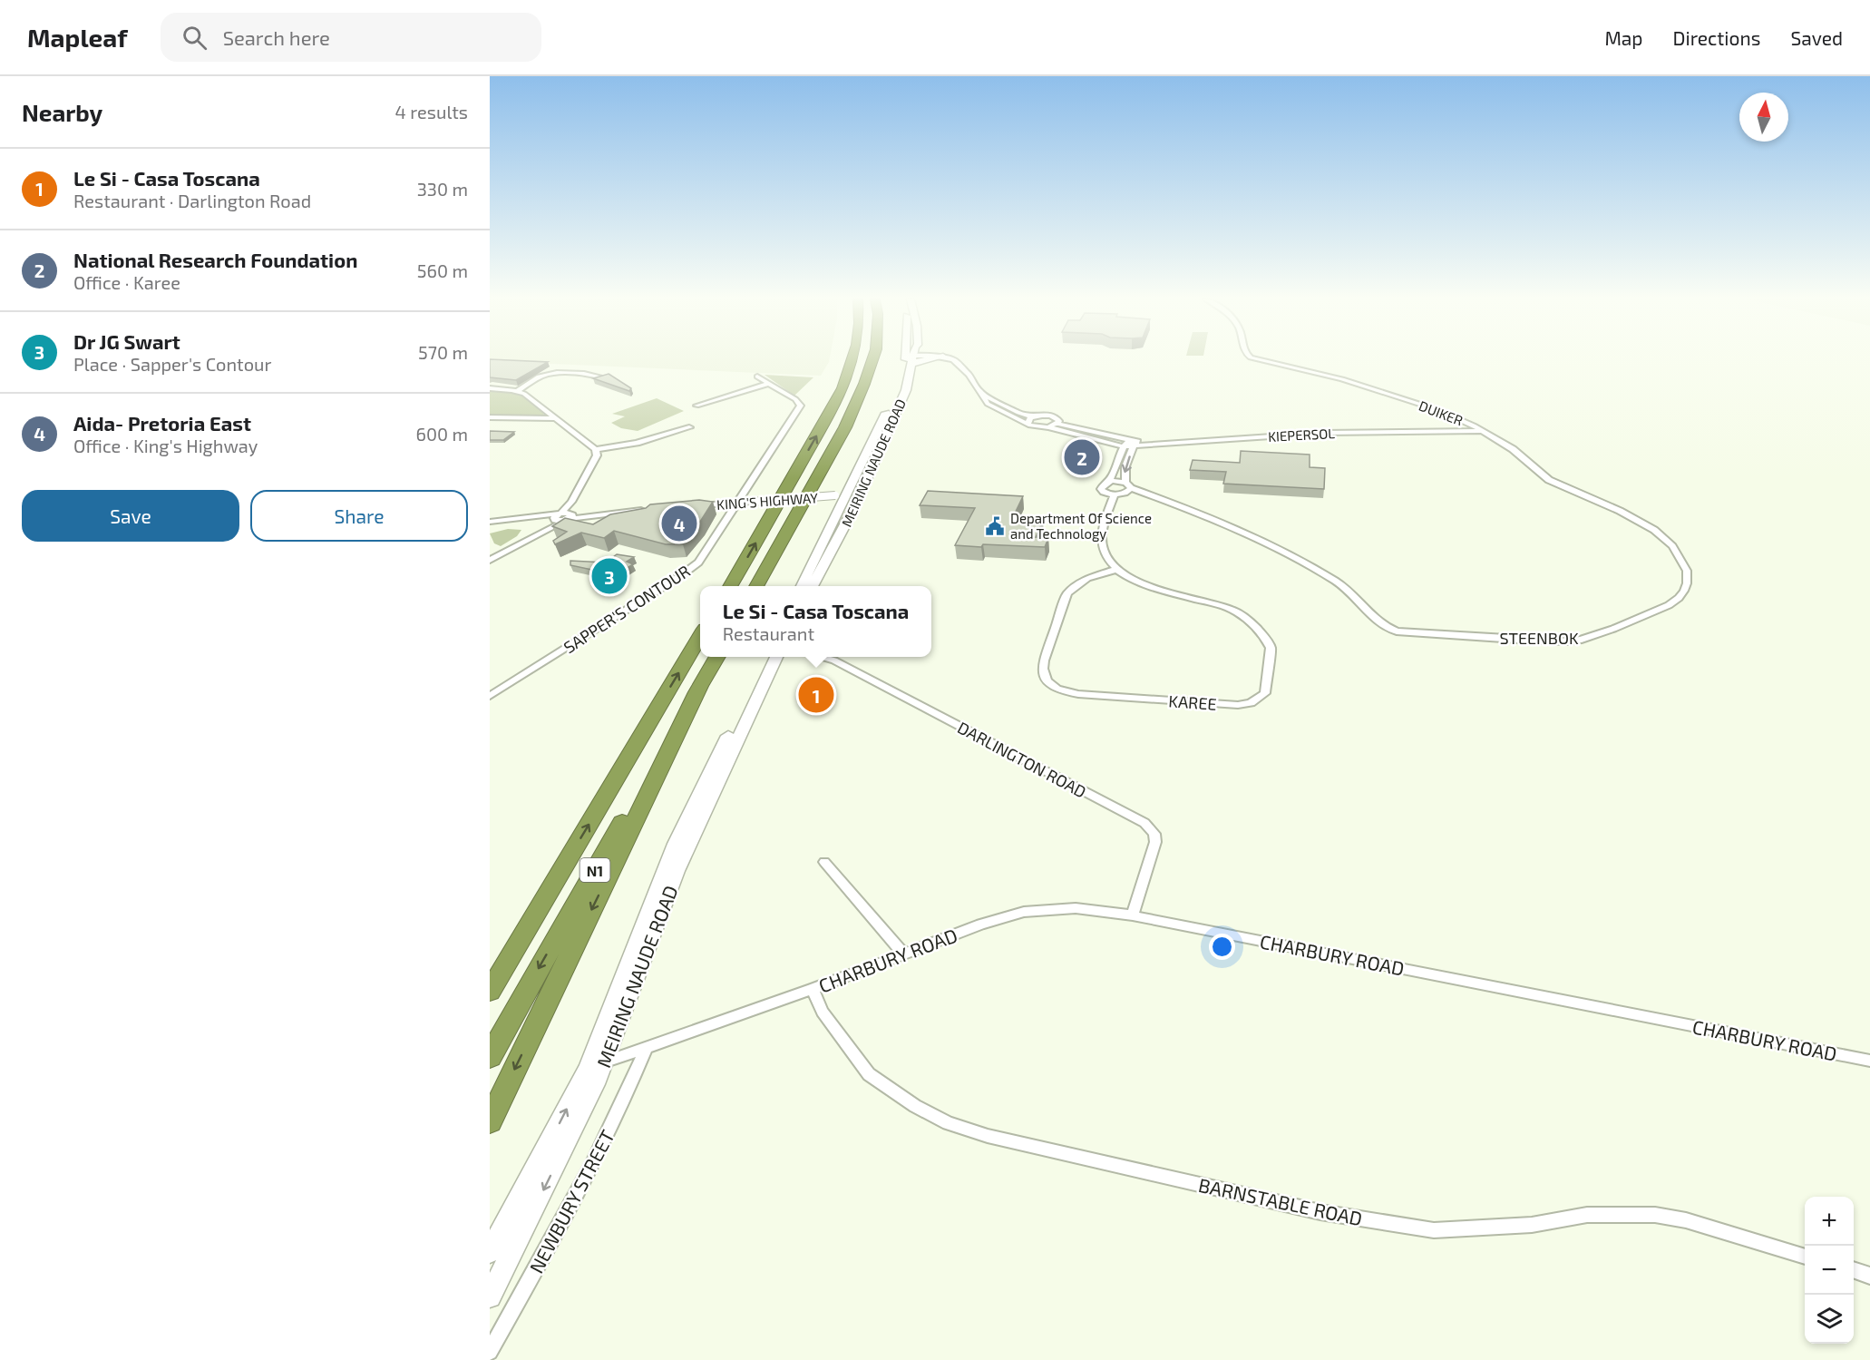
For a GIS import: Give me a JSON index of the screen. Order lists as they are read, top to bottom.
{
  "streets": {
    "highway": ["N1"],
    "street": [
      "DUIKER",
      "KIEPERSOL",
      "MEIRING NAUDE ROAD",
      "KING'S HIGHWAY",
      "SAPPER'S CONTOUR",
      "STEENBOK",
      "KAREE",
      "DARLINGTON ROAD",
      "CHARBURY ROAD",
      "NEWBURY STREET",
      "BARNSTABLE ROAD"
    ]
  },
  "crossings": [
    ["DUIKER", "KIEPERSOL"],
    ["DUIKER", "STEENBOK"],
    ["KIEPERSOL", "STEENBOK"],
    ["MEIRING NAUDE ROAD", "KING'S HIGHWAY"],
    ["MEIRING NAUDE ROAD", "CHARBURY ROAD"],
    ["KING'S HIGHWAY", "SAPPER'S CONTOUR"],
    ["DARLINGTON ROAD", "CHARBURY ROAD"],
    ["CHARBURY ROAD", "NEWBURY STREET"],
    ["CHARBURY ROAD", "BARNSTABLE ROAD"]
  ],
  "places": {
    "public building": ["Department Of Science and Technology"]
  },
  "north": "top",
  "page": {
    "header": "Mapleaf",
    "search": "Search here",
    "nav": ["Map", "Directions", "Saved"],
    "heading": ["Nearby", "4 results"],
    "list": [
      {
        "mark": "1",
        "name": "Le Si - Casa Toscana",
        "note": "Restaurant · Darlington Road",
        "value": "330 m"
      },
      {
        "mark": "2",
        "name": "National Research Foundation",
        "note": "Office · Karee",
        "value": "560 m"
      },
      {
        "mark": "3",
        "name": "Dr JG Swart",
        "note": "Place · Sapper's Contour",
        "value": "570 m"
      },
      {
        "mark": "4",
        "name": "Aida- Pretoria East",
        "note": "Office · King's Highway",
        "value": "600 m"
      }
    ],
    "pins": [
      "2",
      "4",
      "3",
      "1"
    ],
    "buttons": ["Save", "Share"],
    "popup": ["Le Si - Casa Toscana", "Restaurant"],
    "map_buttons": ["+", "−"]
  }
}
